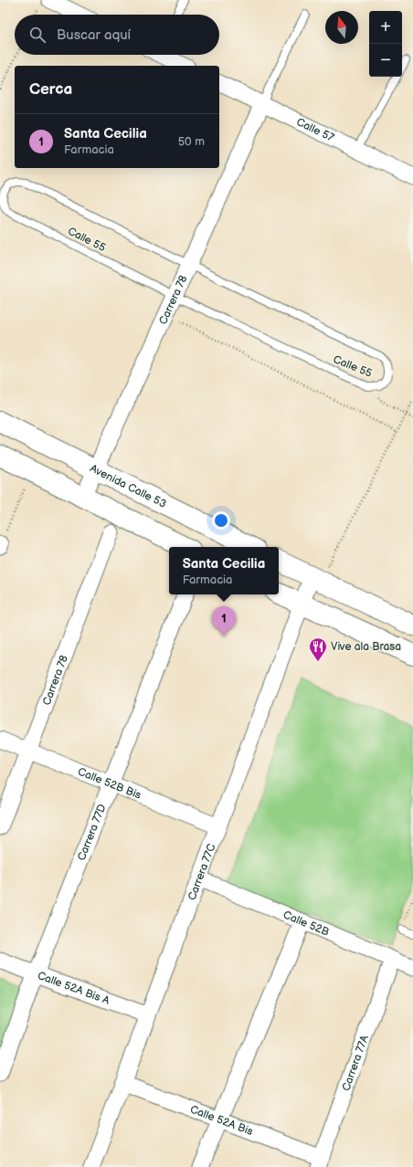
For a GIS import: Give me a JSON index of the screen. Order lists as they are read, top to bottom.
{
  "streets": {
    "street": [
      "Calle 57",
      "Carrera 78",
      "Avenida Calle 53",
      "Calle 52B Bis",
      "Carrera 77D",
      "Carrera 77C",
      "Calle 52B",
      "Calle 52A Bis A",
      "Carrera 77A",
      "Calle 52A Bis"
    ],
    "lane": ["Calle 55"]
  },
  "crossings": [
    ["Calle 57", "Carrera 78"],
    ["Calle 55", "Carrera 78"],
    ["Carrera 78", "Avenida Calle 53"],
    ["Carrera 78", "Calle 52B Bis"],
    ["Calle 52B Bis", "Carrera 77D"],
    ["Calle 52B Bis", "Carrera 77C"],
    ["Carrera 77D", "Calle 52A Bis A"],
    ["Carrera 77C", "Calle 52B"],
    ["Carrera 77C", "Calle 52A Bis A"],
    ["Carrera 77C", "Calle 52A Bis"],
    ["Calle 52B", "Carrera 77A"],
    ["Carrera 77A", "Calle 52A Bis"]
  ],
  "places": {
    "restaurant": ["Vive ala Brasa"]
  },
  "north": "top",
  "page": {
    "map_buttons": ["+", "−"],
    "search": "Buscar aquí",
    "heading": "Cerca",
    "list": [
      {
        "mark": "1",
        "name": "Santa Cecilia",
        "note": "Farmacia",
        "value": "50 m"
      }
    ],
    "popup": ["Santa Cecilia", "Farmacia"],
    "pins": "1"
  }
}
